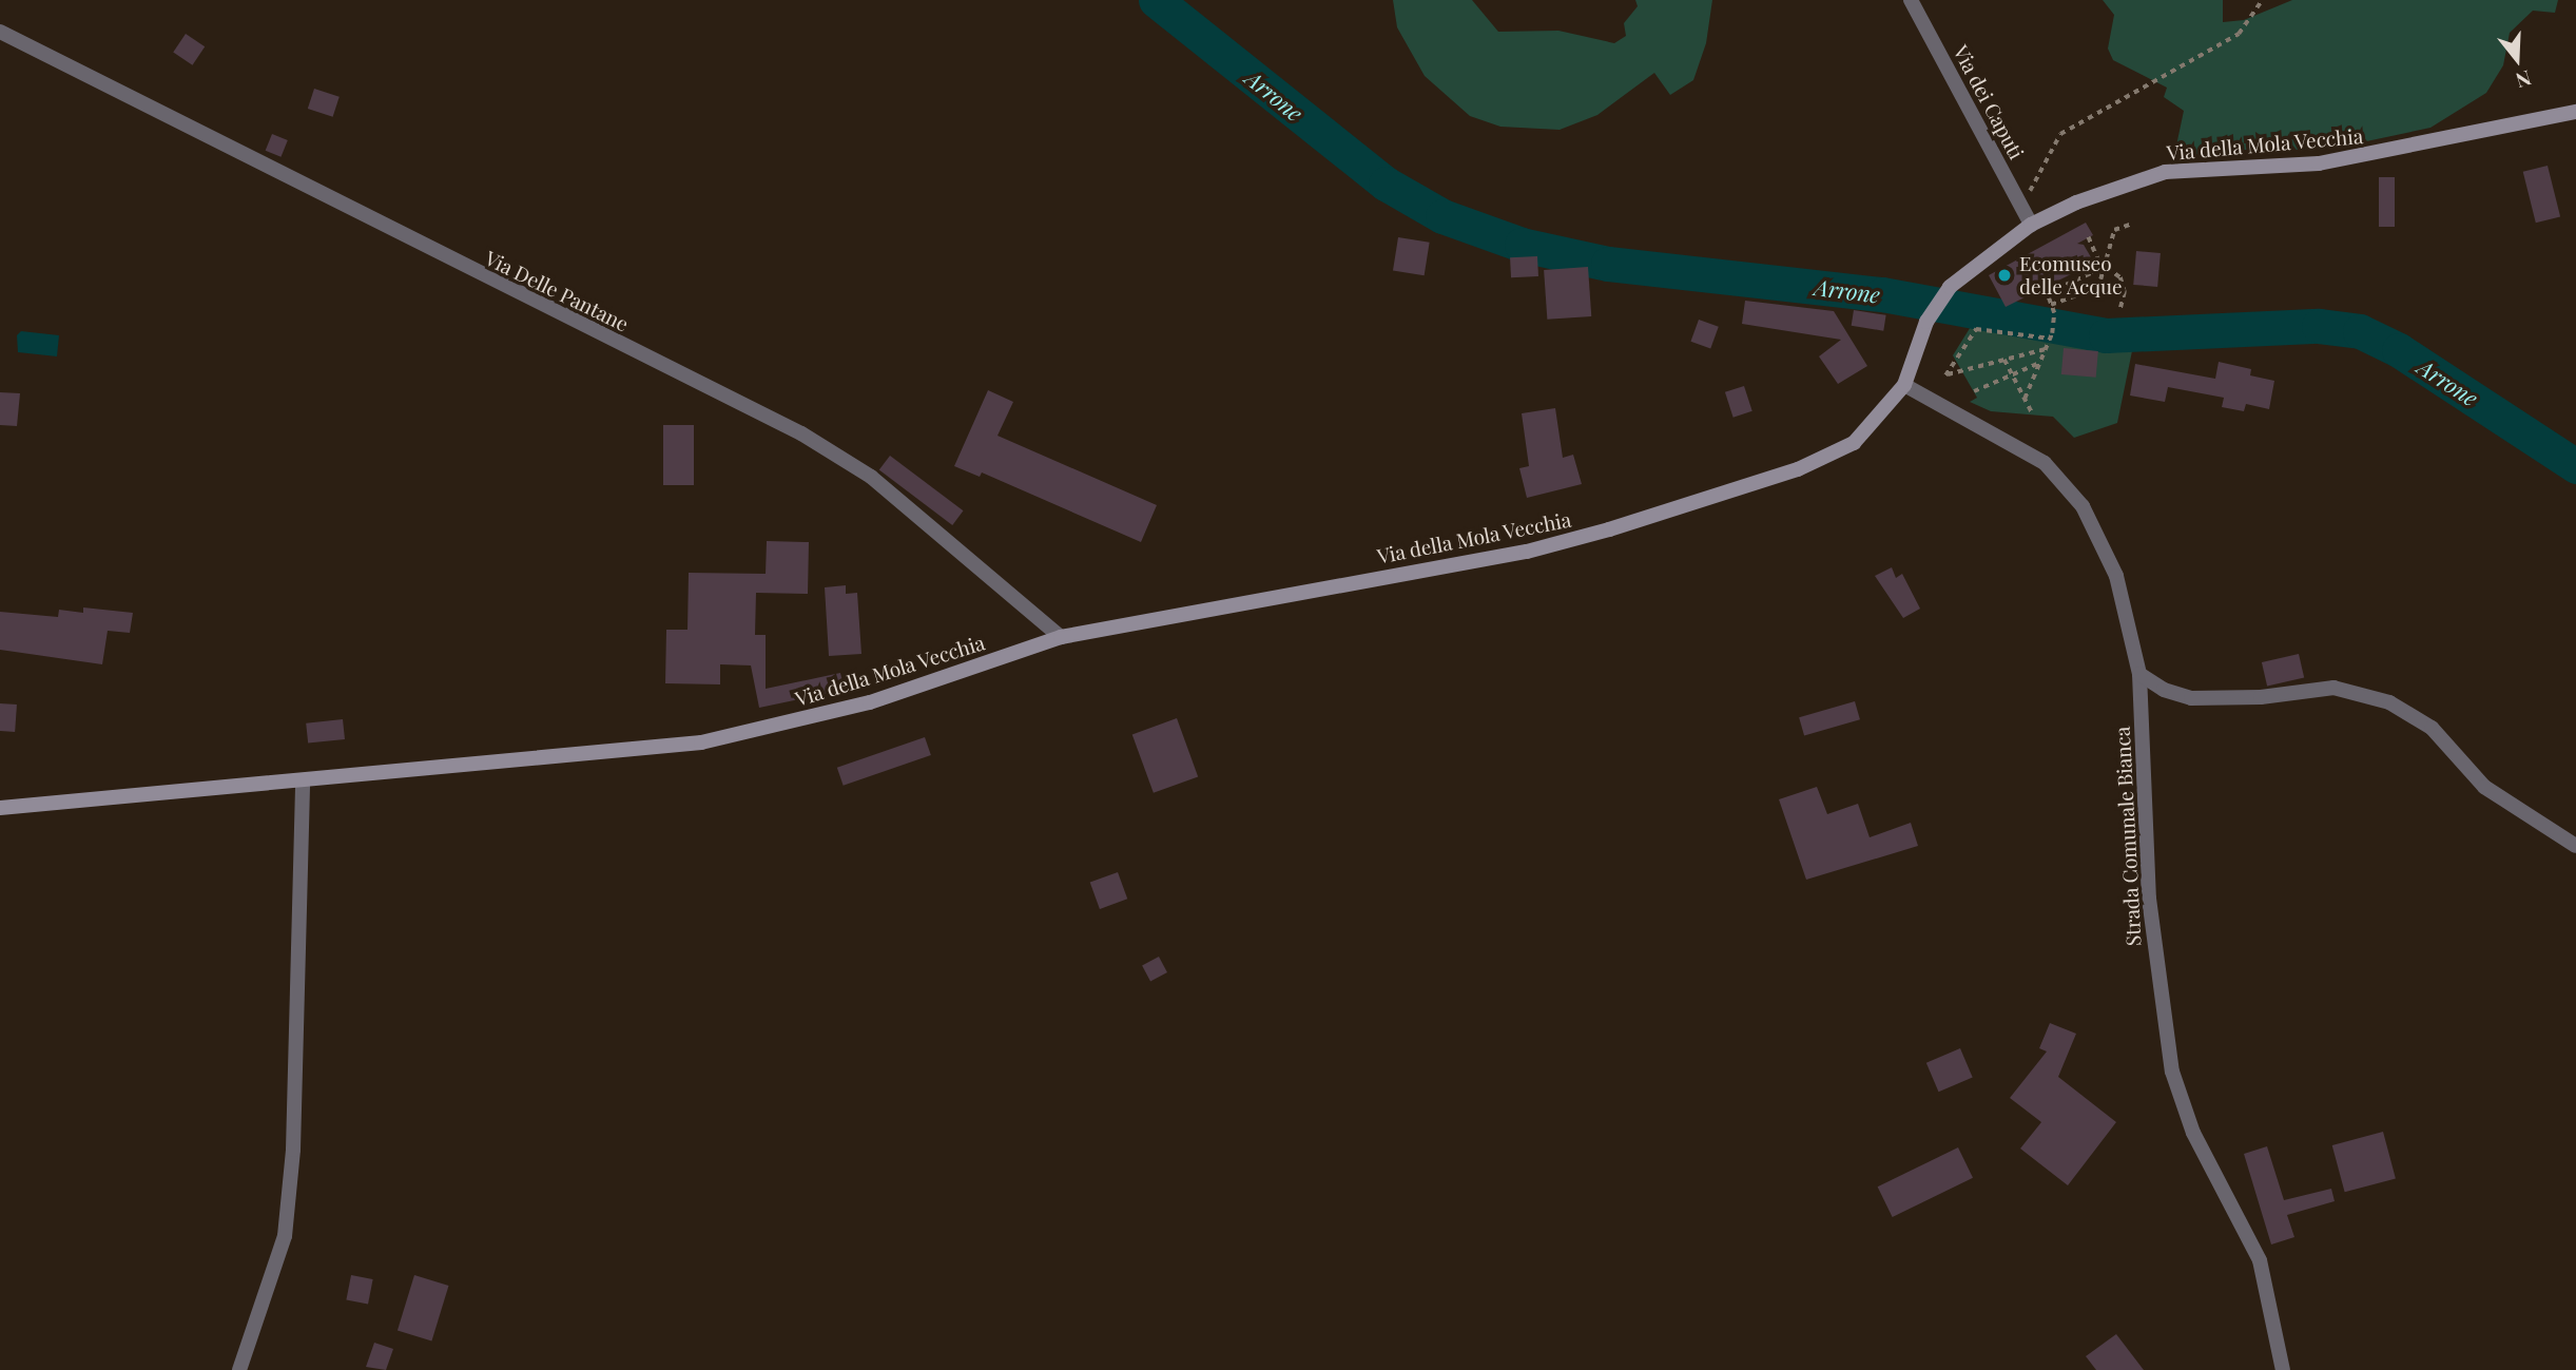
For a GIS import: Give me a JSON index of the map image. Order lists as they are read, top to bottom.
{
  "streets": {
    "street": [
      "Via dei Caputi",
      "Via della Mola Vecchia",
      "Via Delle Pantane",
      "Strada Comunale Bianca"
    ]
  },
  "crossings": [
    ["Via dei Caputi", "Via della Mola Vecchia"],
    ["Via della Mola Vecchia", "Via Delle Pantane"],
    ["Via della Mola Vecchia", "Strada Comunale Bianca"]
  ],
  "water": ["Arrone"],
  "places": ["Ecomuseo delle Acque"],
  "north": "bottom"
}
